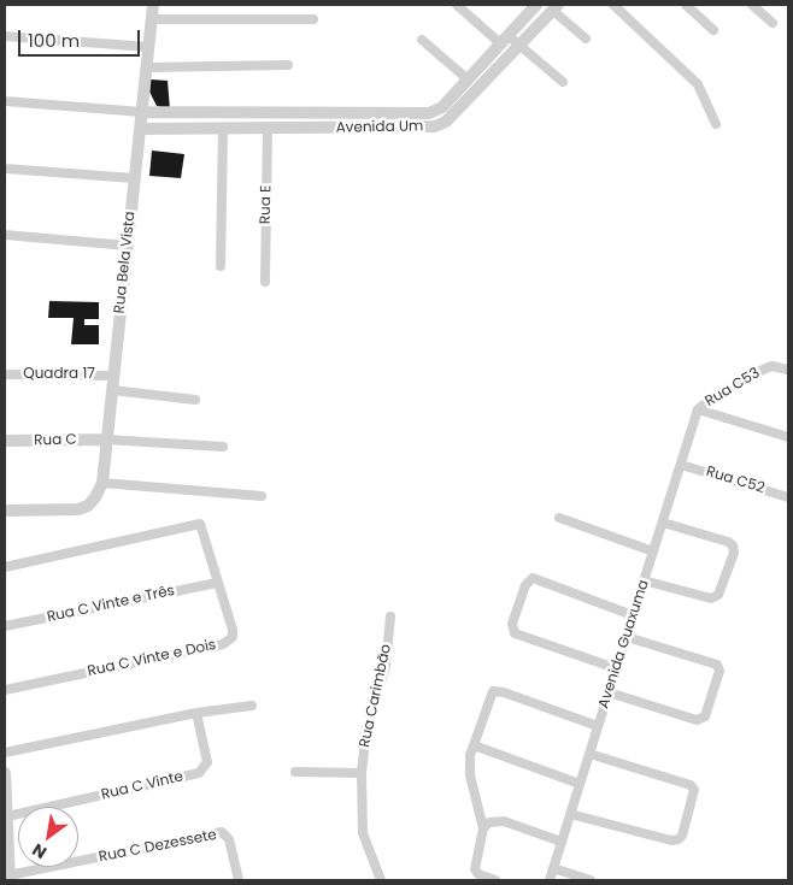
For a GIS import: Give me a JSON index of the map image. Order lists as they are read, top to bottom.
{
  "streets": {
    "street": [
      "Avenida Um",
      "Rua E",
      "Rua Bela Vista",
      "Quadra 17",
      "Rua C53",
      "Rua C",
      "Rua C52",
      "Rua C Vinte e Três",
      "Avenida Guaxuma",
      "Rua C Vinte e Dois",
      "Rua Carimbão",
      "Rua C Vinte",
      "Rua C Dezessete"
    ]
  },
  "crossings": [
    ["Avenida Um", "Rua E"],
    ["Avenida Um", "Rua Bela Vista"],
    ["Rua Bela Vista", "Quadra 17"],
    ["Rua Bela Vista", "Rua C"],
    ["Rua C53", "Avenida Guaxuma"],
    ["Rua C52", "Avenida Guaxuma"],
    ["Rua C Vinte e Três", "Rua C Vinte e Dois"]
  ],
  "scale_bar": "100 m",
  "north": "bottom left"
}
